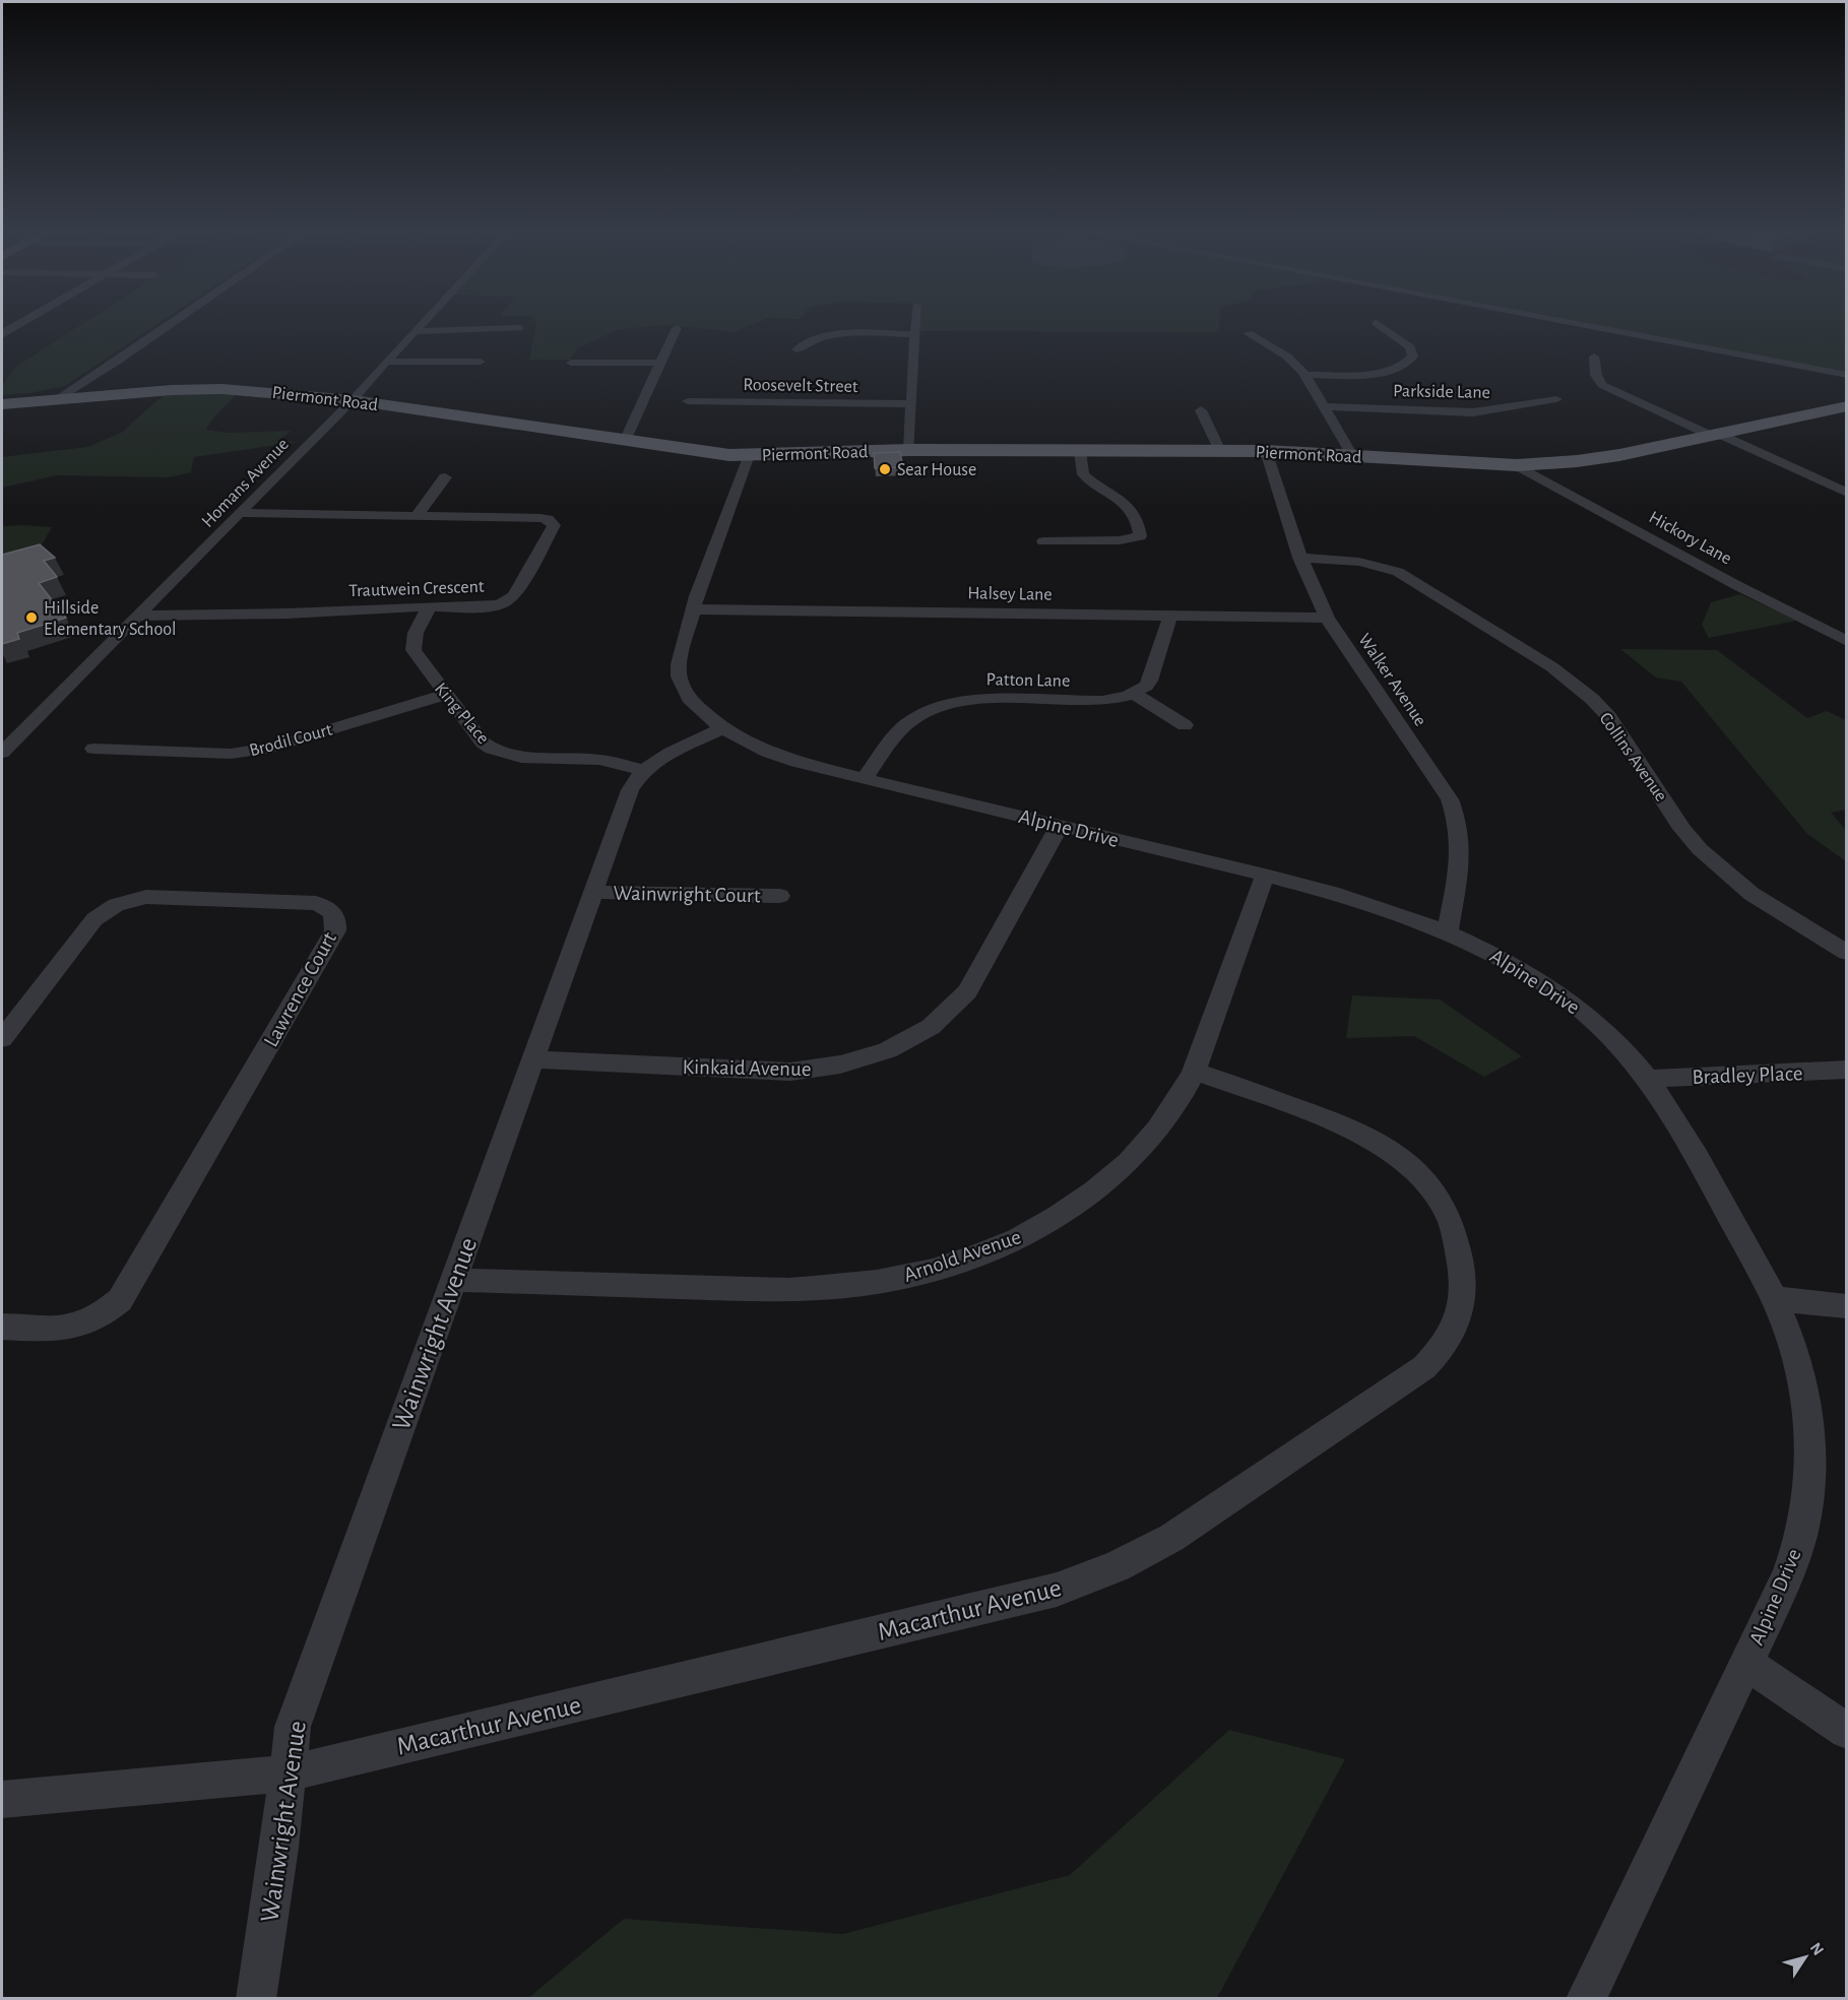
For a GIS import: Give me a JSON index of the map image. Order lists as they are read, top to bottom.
{
  "streets": {
    "main road": ["Piermont Road"],
    "street": [
      "Roosevelt Street",
      "Parkside Lane",
      "Homans Avenue",
      "Hickory Lane",
      "Trautwein Crescent",
      "Halsey Lane",
      "Patton Lane",
      "Walker Avenue",
      "King Place",
      "Brodil Court",
      "Collins Avenue",
      "Alpine Drive",
      "Wainwright Court",
      "Lawrence Court",
      "Kinkaid Avenue",
      "Bradley Place",
      "Arnold Avenue",
      "Wainwright Avenue",
      "Macarthur Avenue"
    ]
  },
  "crossings": [
    ["Piermont Road", "Homans Avenue"],
    ["Piermont Road", "Hickory Lane"],
    ["Piermont Road", "Walker Avenue"],
    ["Piermont Road", "Alpine Drive"],
    ["Homans Avenue", "Trautwein Crescent"],
    ["Trautwein Crescent", "King Place"],
    ["Halsey Lane", "Walker Avenue"],
    ["Halsey Lane", "Alpine Drive"],
    ["Patton Lane", "Alpine Drive"],
    ["Walker Avenue", "Collins Avenue"],
    ["Walker Avenue", "Alpine Drive"],
    ["King Place", "Brodil Court"],
    ["King Place", "Wainwright Avenue"],
    ["Alpine Drive", "Kinkaid Avenue"],
    ["Alpine Drive", "Bradley Place"],
    ["Alpine Drive", "Arnold Avenue"],
    ["Alpine Drive", "Wainwright Avenue"],
    ["Wainwright Court", "Wainwright Avenue"],
    ["Kinkaid Avenue", "Wainwright Avenue"],
    ["Arnold Avenue", "Wainwright Avenue"],
    ["Arnold Avenue", "Macarthur Avenue"],
    ["Wainwright Avenue", "Macarthur Avenue"]
  ],
  "places": ["Sear House", "Hillside Elementary School"],
  "north": "top right"
}
